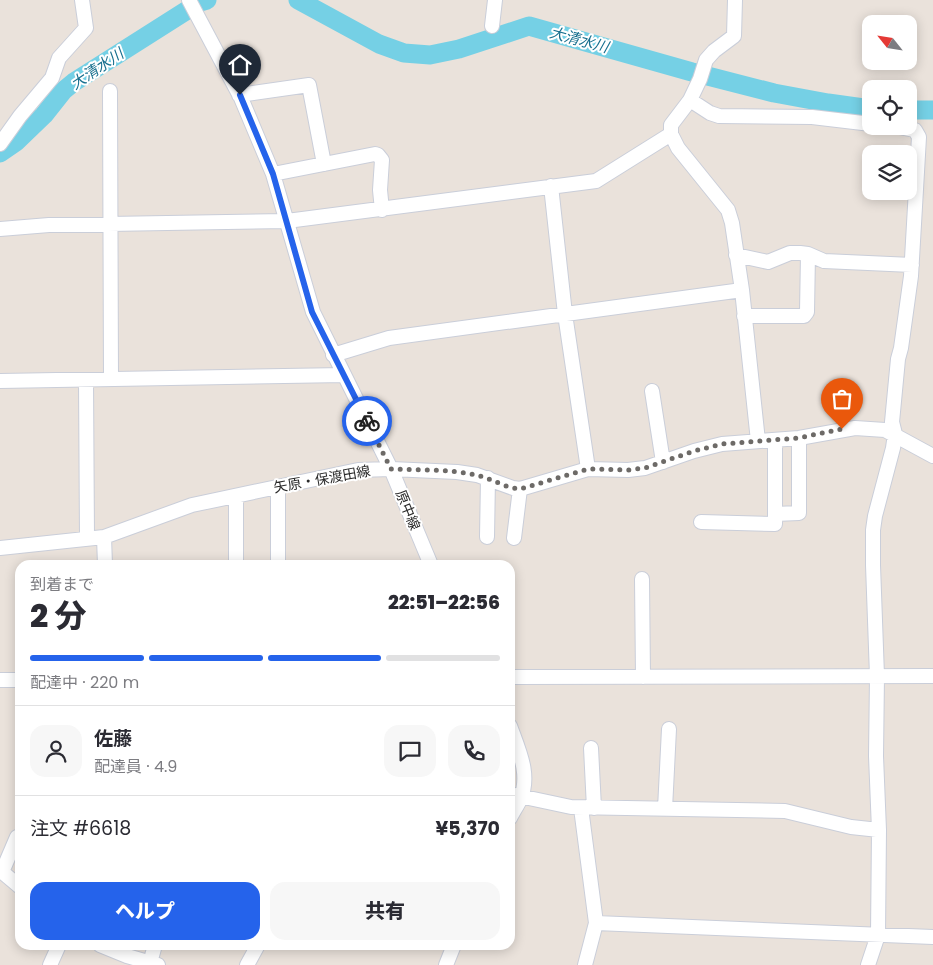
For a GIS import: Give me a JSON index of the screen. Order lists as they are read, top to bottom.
{
  "streets": {
    "street": ["矢原・保渡田線", "原中線"]
  },
  "crossings": [
    ["矢原・保渡田線", "原中線"]
  ],
  "water": ["大清水川"],
  "north": "top left",
  "page": {
    "heading": ["2 分", "到着まで", "22:51–22:56"],
    "panel": [
      "佐藤",
      "配達員 · 4.9",
      "注文 #6618",
      "¥5,370"
    ],
    "bar": "配達中 · 220 m",
    "buttons": ["ヘルプ", "共有"]
  }
}
